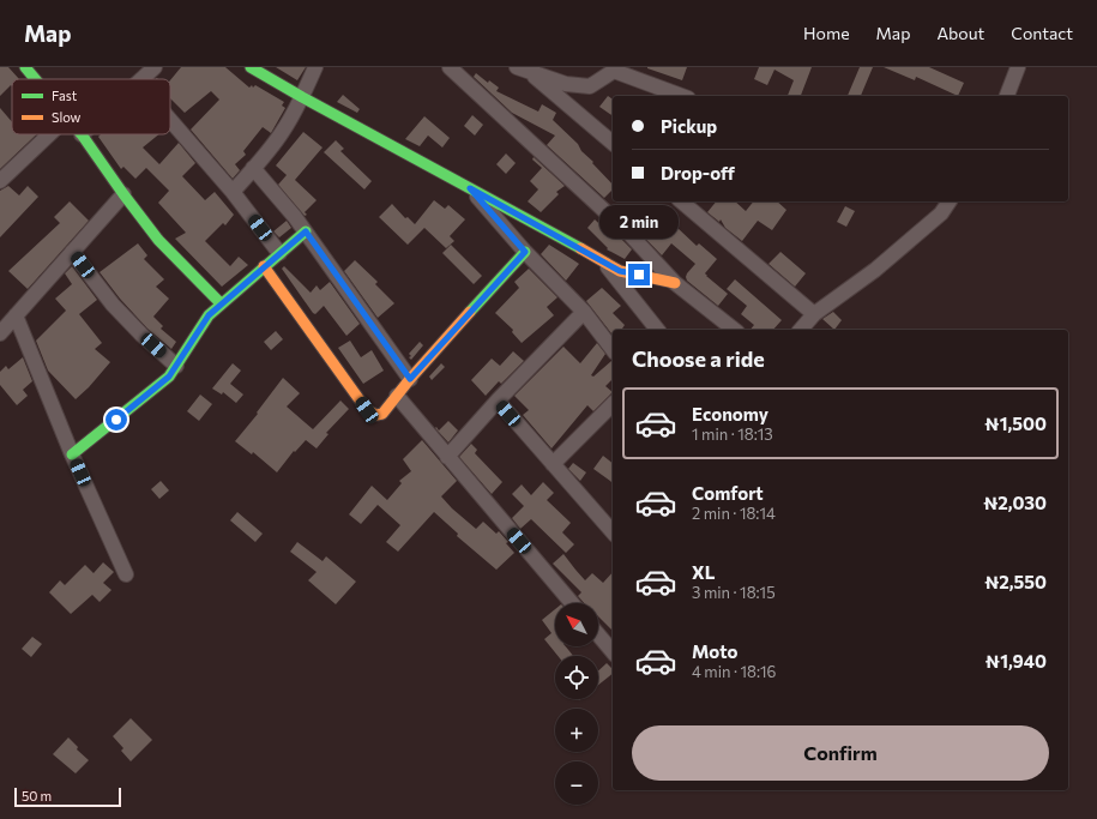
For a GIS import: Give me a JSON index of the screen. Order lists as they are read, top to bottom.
{
  "legend": ["Fast", "Slow"],
  "scale_bar": "50 m",
  "north": "top left",
  "page": {
    "header": "Map",
    "nav": [
      "Home",
      "Map",
      "About",
      "Contact"
    ],
    "banner": ["Pickup", "Drop-off"],
    "bubble": "2 min",
    "heading": "Choose a ride",
    "list": [
      {
        "name": "Economy",
        "note": "1 min · 18:13",
        "value": "₦1,500"
      },
      {
        "name": "Comfort",
        "note": "2 min · 18:14",
        "value": "₦2,030"
      },
      {
        "name": "XL",
        "note": "3 min · 18:15",
        "value": "₦2,550"
      },
      {
        "name": "Moto",
        "note": "4 min · 18:16",
        "value": "₦1,940"
      }
    ],
    "map_buttons": ["+", "−"],
    "buttons": "Confirm",
    "scale": "50 m"
  }
}
